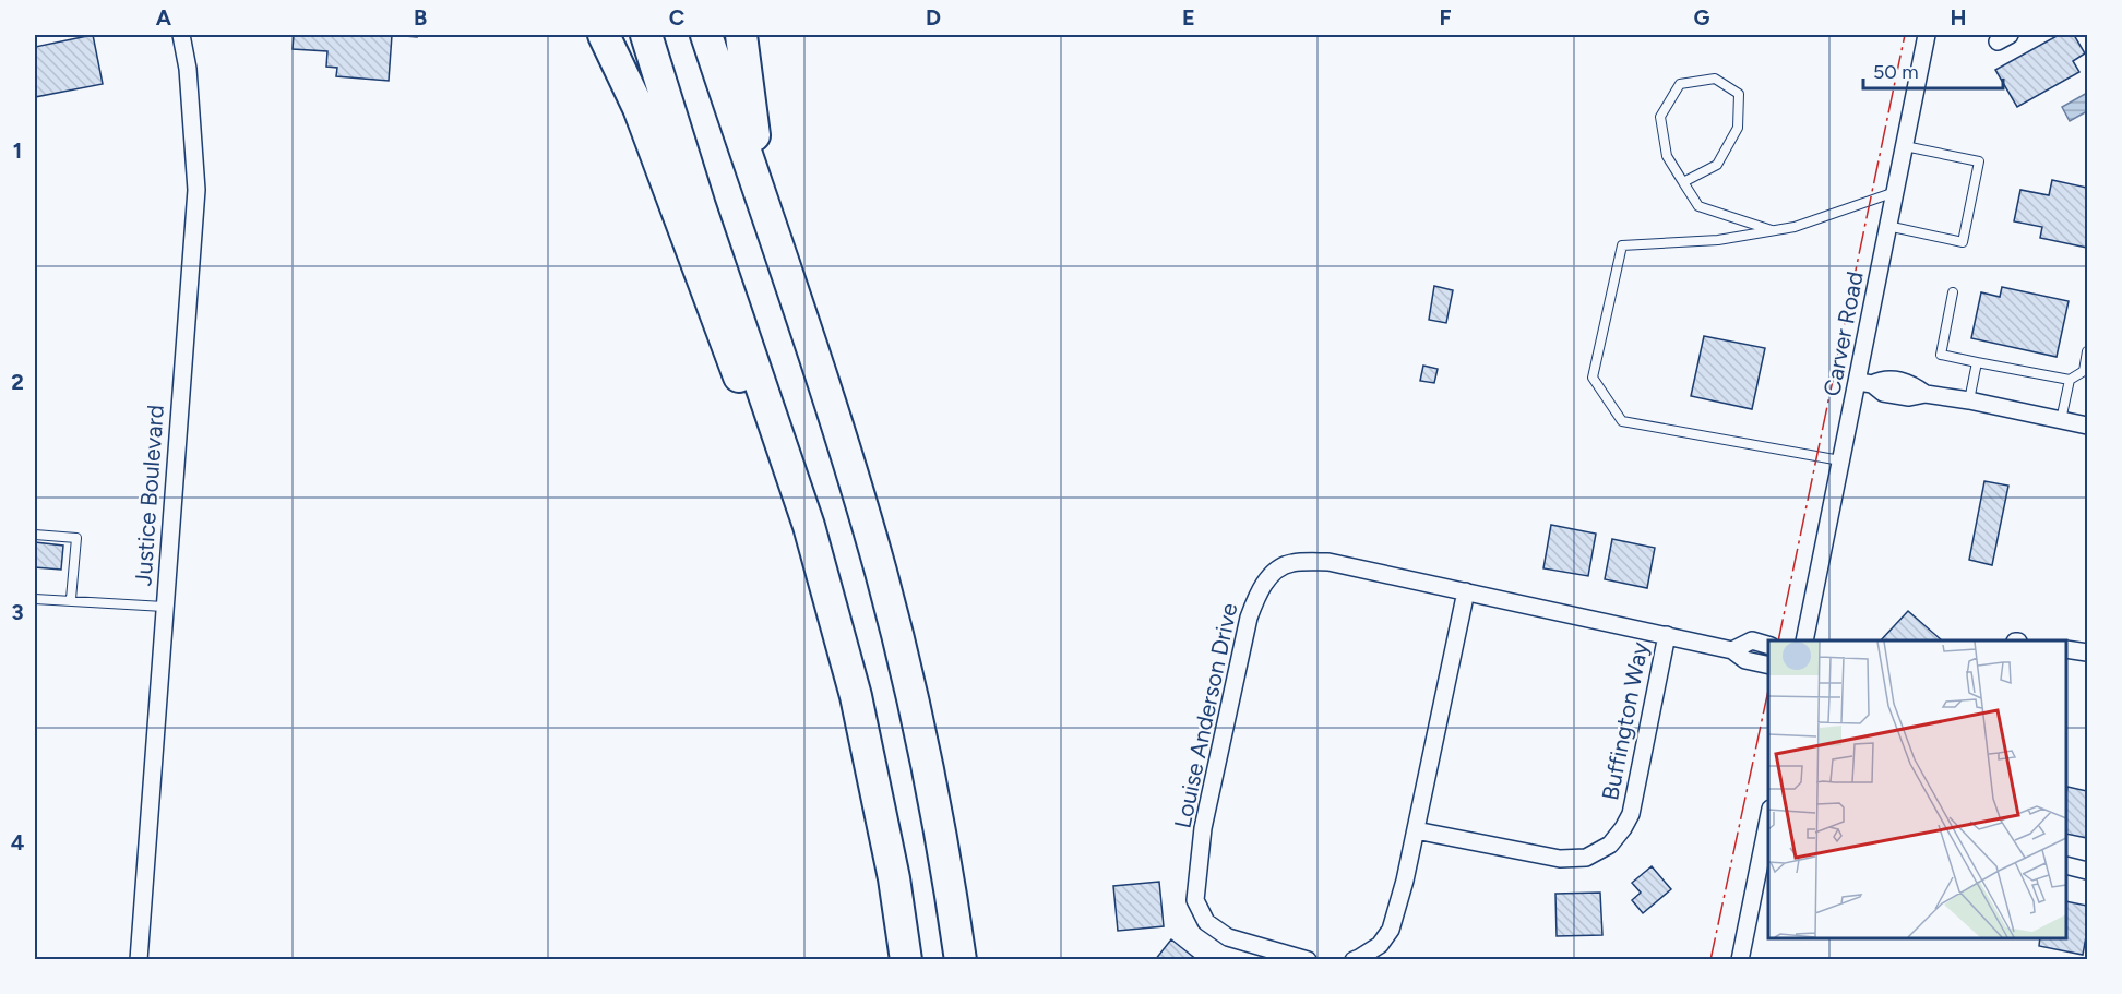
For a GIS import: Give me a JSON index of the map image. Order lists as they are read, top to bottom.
{
  "streets": {
    "street": [
      "Carver Road",
      "Justice Boulevard",
      "Louise Anderson Drive",
      "Buffington Way"
    ]
  },
  "crossings": [
    ["Louise Anderson Drive", "Buffington Way"]
  ],
  "scale_bar": "50 m",
  "grid": {
    "columns": [
      "A",
      "B",
      "C",
      "D",
      "E",
      "F",
      "G",
      "H"
    ],
    "rows": [
      "1",
      "2",
      "3",
      "4"
    ]
  }
}
